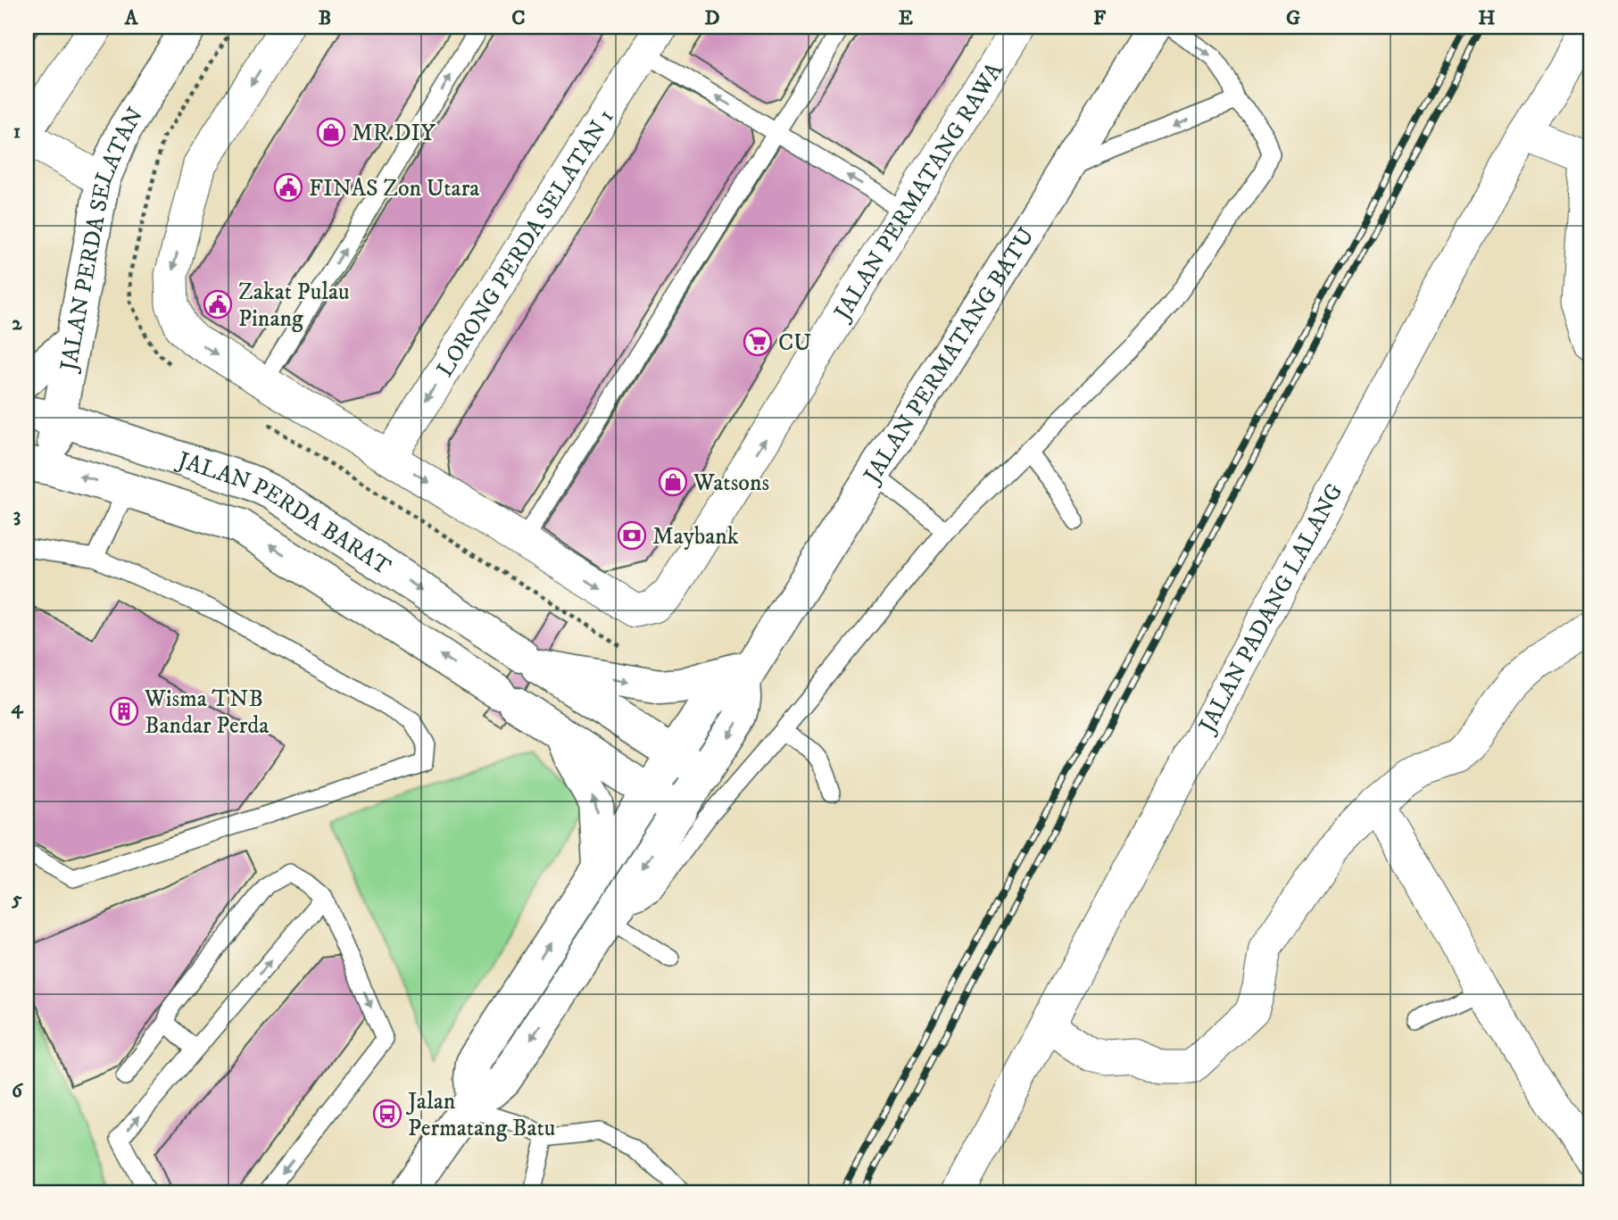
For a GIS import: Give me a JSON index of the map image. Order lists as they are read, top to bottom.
{
  "streets": {
    "main road": ["JALAN PERDA SELATAN", "JALAN PERMATANG BATU", "JALAN PERDA BARAT"],
    "street": ["JALAN PERMATANG RAWA", "LORONG PERDA SELATAN 1", "JALAN PADANG LALANG"]
  },
  "crossings": [
    ["JALAN PERDA SELATAN", "JALAN PERDA BARAT"]
  ],
  "one_way": ["JALAN PERMATANG RAWA", "LORONG PERDA SELATAN 1"],
  "places": {
    "shop": ["MR.DIY", "Watsons"],
    "public building": ["FINAS Zon Utara", "Zakat Pulau Pinang"],
    "supermarket": ["CU"],
    "bank": ["Maybank"],
    "building": ["Wisma TNB Bandar Perda"],
    "bus stop": ["Jalan Permatang Batu"]
  },
  "grid": {
    "columns": [
      "A",
      "B",
      "C",
      "D",
      "E",
      "F",
      "G",
      "H"
    ],
    "rows": [
      "1",
      "2",
      "3",
      "4",
      "5",
      "6"
    ]
  }
}
